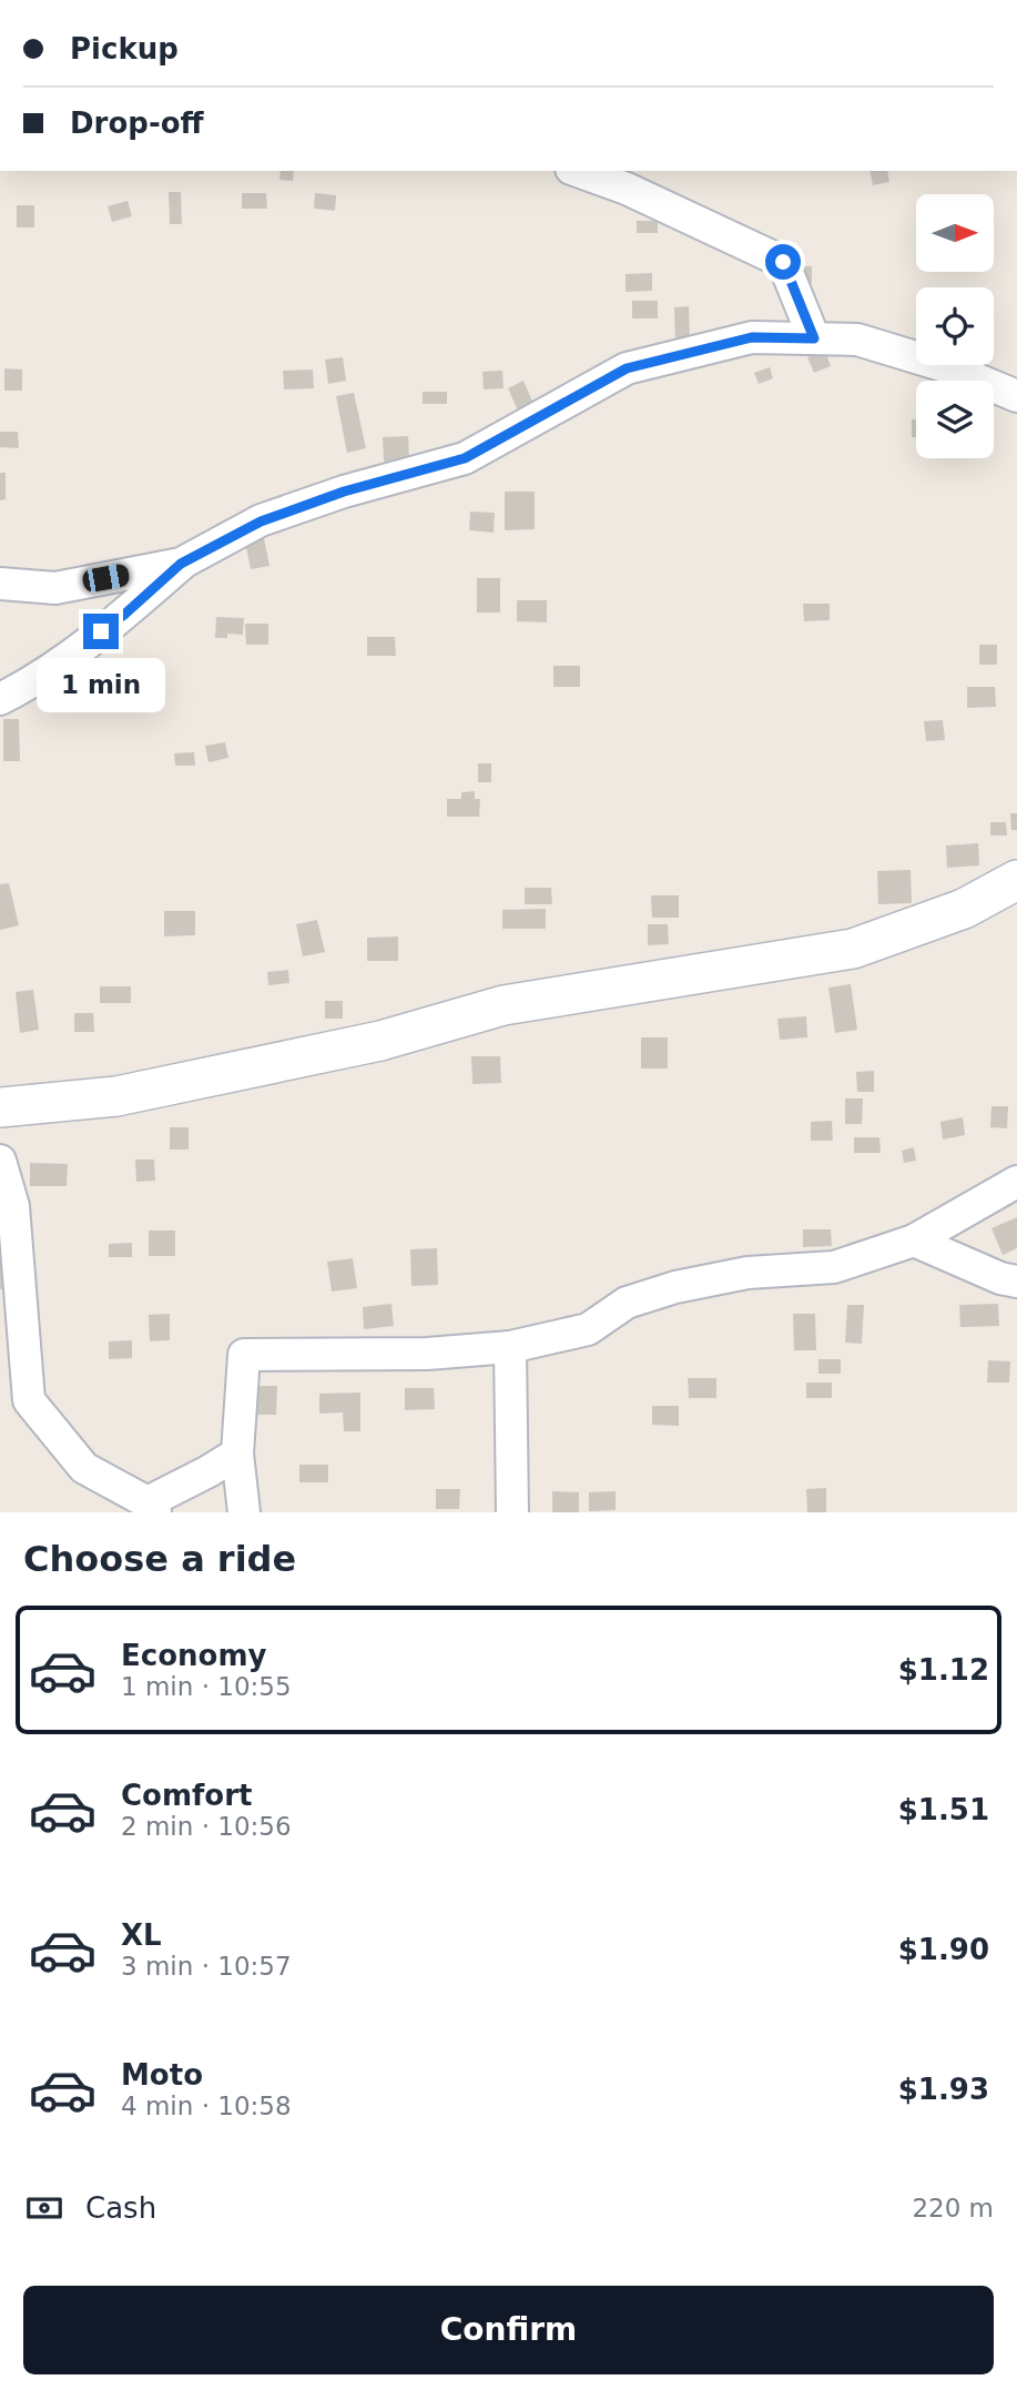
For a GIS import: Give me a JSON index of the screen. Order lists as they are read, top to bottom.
{
  "north": "right",
  "page": {
    "banner": ["Pickup", "Drop-off"],
    "bubble": "1 min",
    "heading": "Choose a ride",
    "list": [
      {
        "name": "Economy",
        "note": "1 min · 10:55",
        "value": "$1.12"
      },
      {
        "name": "Comfort",
        "note": "2 min · 10:56",
        "value": "$1.51"
      },
      {
        "name": "XL",
        "note": "3 min · 10:57",
        "value": "$1.90"
      },
      {
        "name": "Moto",
        "note": "4 min · 10:58",
        "value": "$1.93"
      }
    ],
    "pay": ["Cash", "220 m"],
    "buttons": "Confirm"
  }
}
